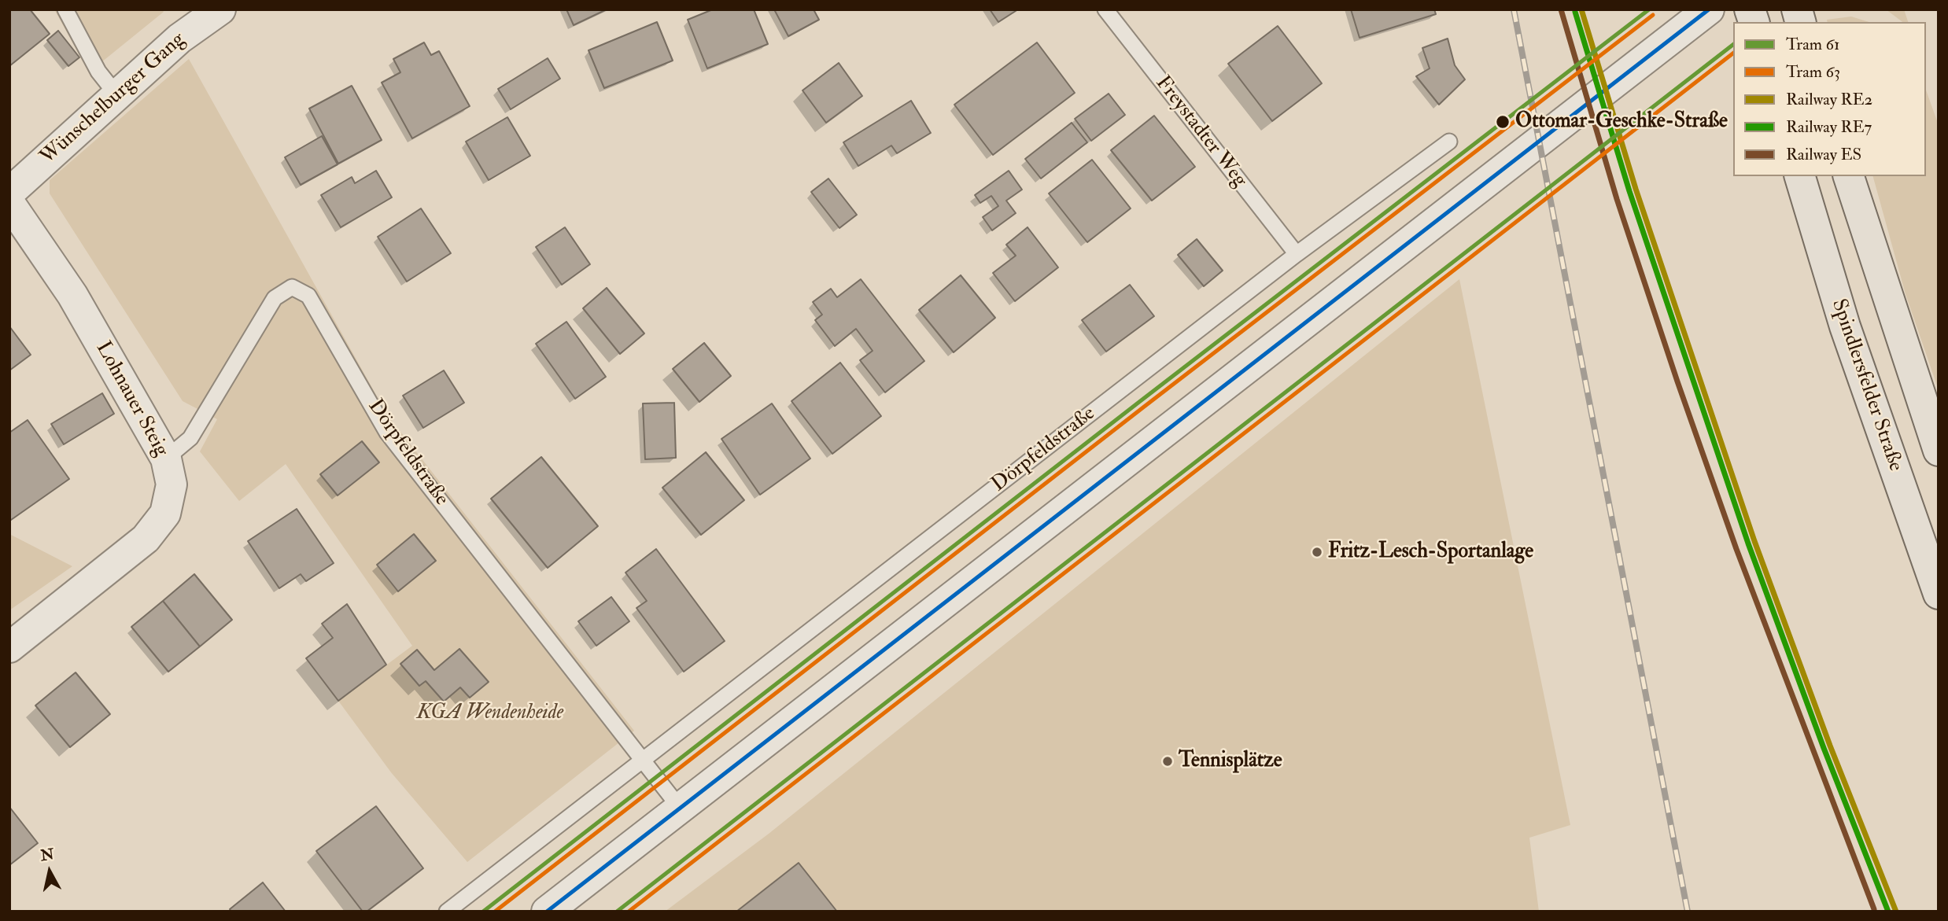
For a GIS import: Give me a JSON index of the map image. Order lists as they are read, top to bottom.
{
  "streets": {
    "highway": ["Spindlersfelder Straße"],
    "street": ["Wünschelburger Gang", "Lohnauer Steig"],
    "lane": ["Freystadter Weg", "Dörpfeldstraße"]
  },
  "crossings": [
    ["Freystadter Weg", "Dörpfeldstraße"],
    ["Lohnauer Steig", "Dörpfeldstraße"]
  ],
  "parks": ["KGA Wendenheide"],
  "places": ["Ottomar-Geschke-Straße", "Fritz-Lesch-Sportanlage", "Tennisplätze"],
  "lines": [
    "tram line 61",
    "rail line RE2",
    "rail line ES",
    "rail line RE7",
    "tram line 63"
  ],
  "legend": [
    "Tram 61",
    "Tram 63",
    "Railway RE2",
    "Railway RE7",
    "Railway ES"
  ],
  "north": "top"
}
